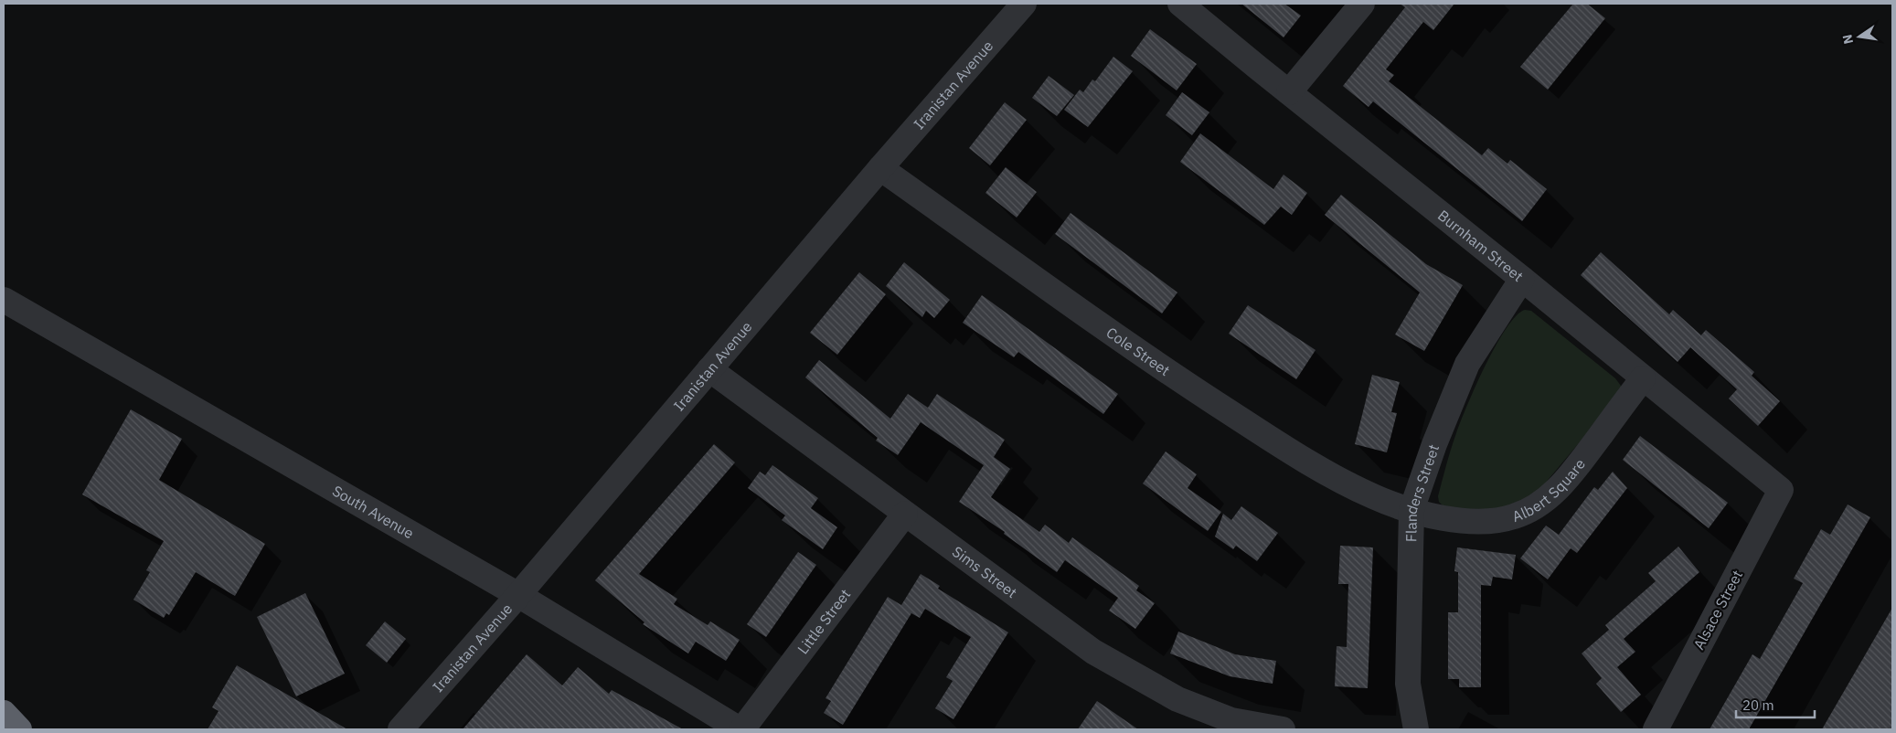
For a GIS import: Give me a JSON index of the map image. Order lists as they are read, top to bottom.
{
  "streets": {
    "street": [
      "Iranistan Avenue",
      "Burnham Street",
      "Cole Street",
      "Albert Square",
      "Flanders Street",
      "South Avenue",
      "Sims Street",
      "Alsace Street",
      "Little Street"
    ]
  },
  "crossings": [
    ["Iranistan Avenue", "Cole Street"],
    ["Iranistan Avenue", "South Avenue"],
    ["Iranistan Avenue", "Sims Street"],
    ["Burnham Street", "Albert Square"],
    ["Burnham Street", "Flanders Street"],
    ["Burnham Street", "Alsace Street"],
    ["Cole Street", "Albert Square"],
    ["Cole Street", "Flanders Street"],
    ["Albert Square", "Flanders Street"],
    ["South Avenue", "Little Street"],
    ["Sims Street", "Little Street"]
  ],
  "scale_bar": "20 m",
  "north": "left"
}
